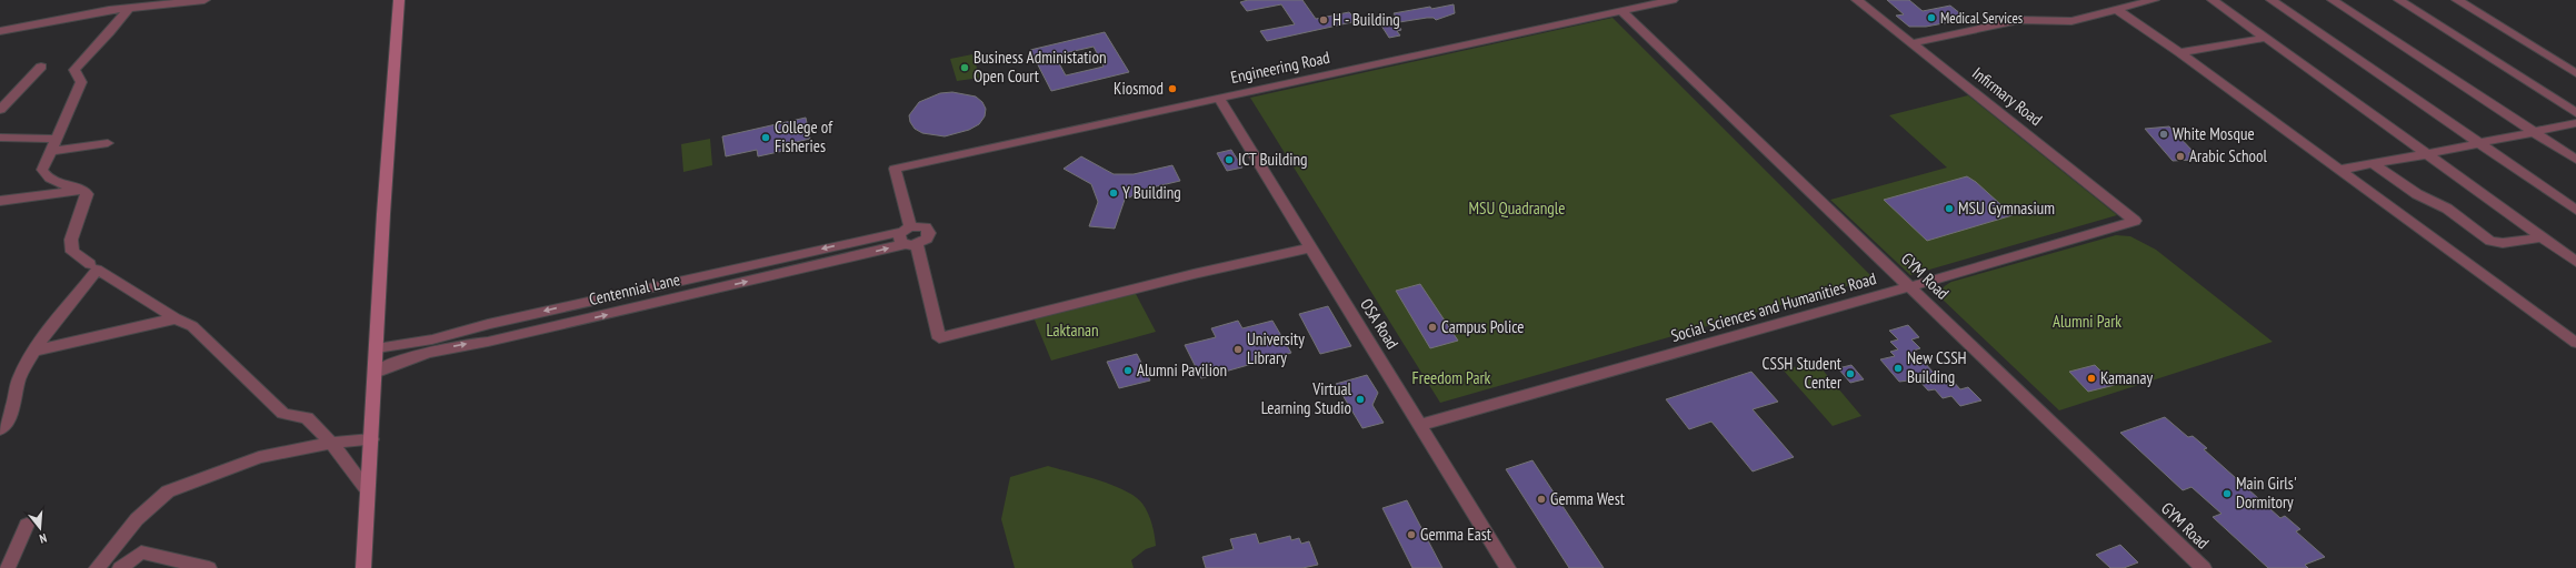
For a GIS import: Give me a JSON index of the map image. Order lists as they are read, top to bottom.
{
  "streets": {
    "street": [
      "Engineering Road",
      "Infirmary Road",
      "GYM Road",
      "Centennial Lane",
      "Social Sciences and Humanities Road",
      "OSA Road"
    ]
  },
  "crossings": [
    ["Engineering Road", "GYM Road"],
    ["Engineering Road", "Centennial Lane"],
    ["Engineering Road", "OSA Road"],
    ["Infirmary Road", "Social Sciences and Humanities Road"],
    ["GYM Road", "Social Sciences and Humanities Road"],
    ["Social Sciences and Humanities Road", "OSA Road"]
  ],
  "parks": [
    "MSU Quadrangle",
    "Alumni Park",
    "Laktanan",
    "Freedom Park"
  ],
  "places": [
    "Medical Services",
    "H - Building",
    "Business Administation Open Court",
    "Kiosmod",
    "White Mosque",
    "College of Fisheries",
    "Arabic School",
    "ICT Building",
    "Y Building",
    "MSU Gymnasium",
    "Campus Police",
    "University Library",
    "New CSSH Building",
    "Alumni Pavilion",
    "CSSH Student Center",
    "Kamanay",
    "Virtual Learning Studio",
    "Main Girls' Dormitory",
    "Gemma West",
    "Gemma East"
  ],
  "north": "bottom"
}
